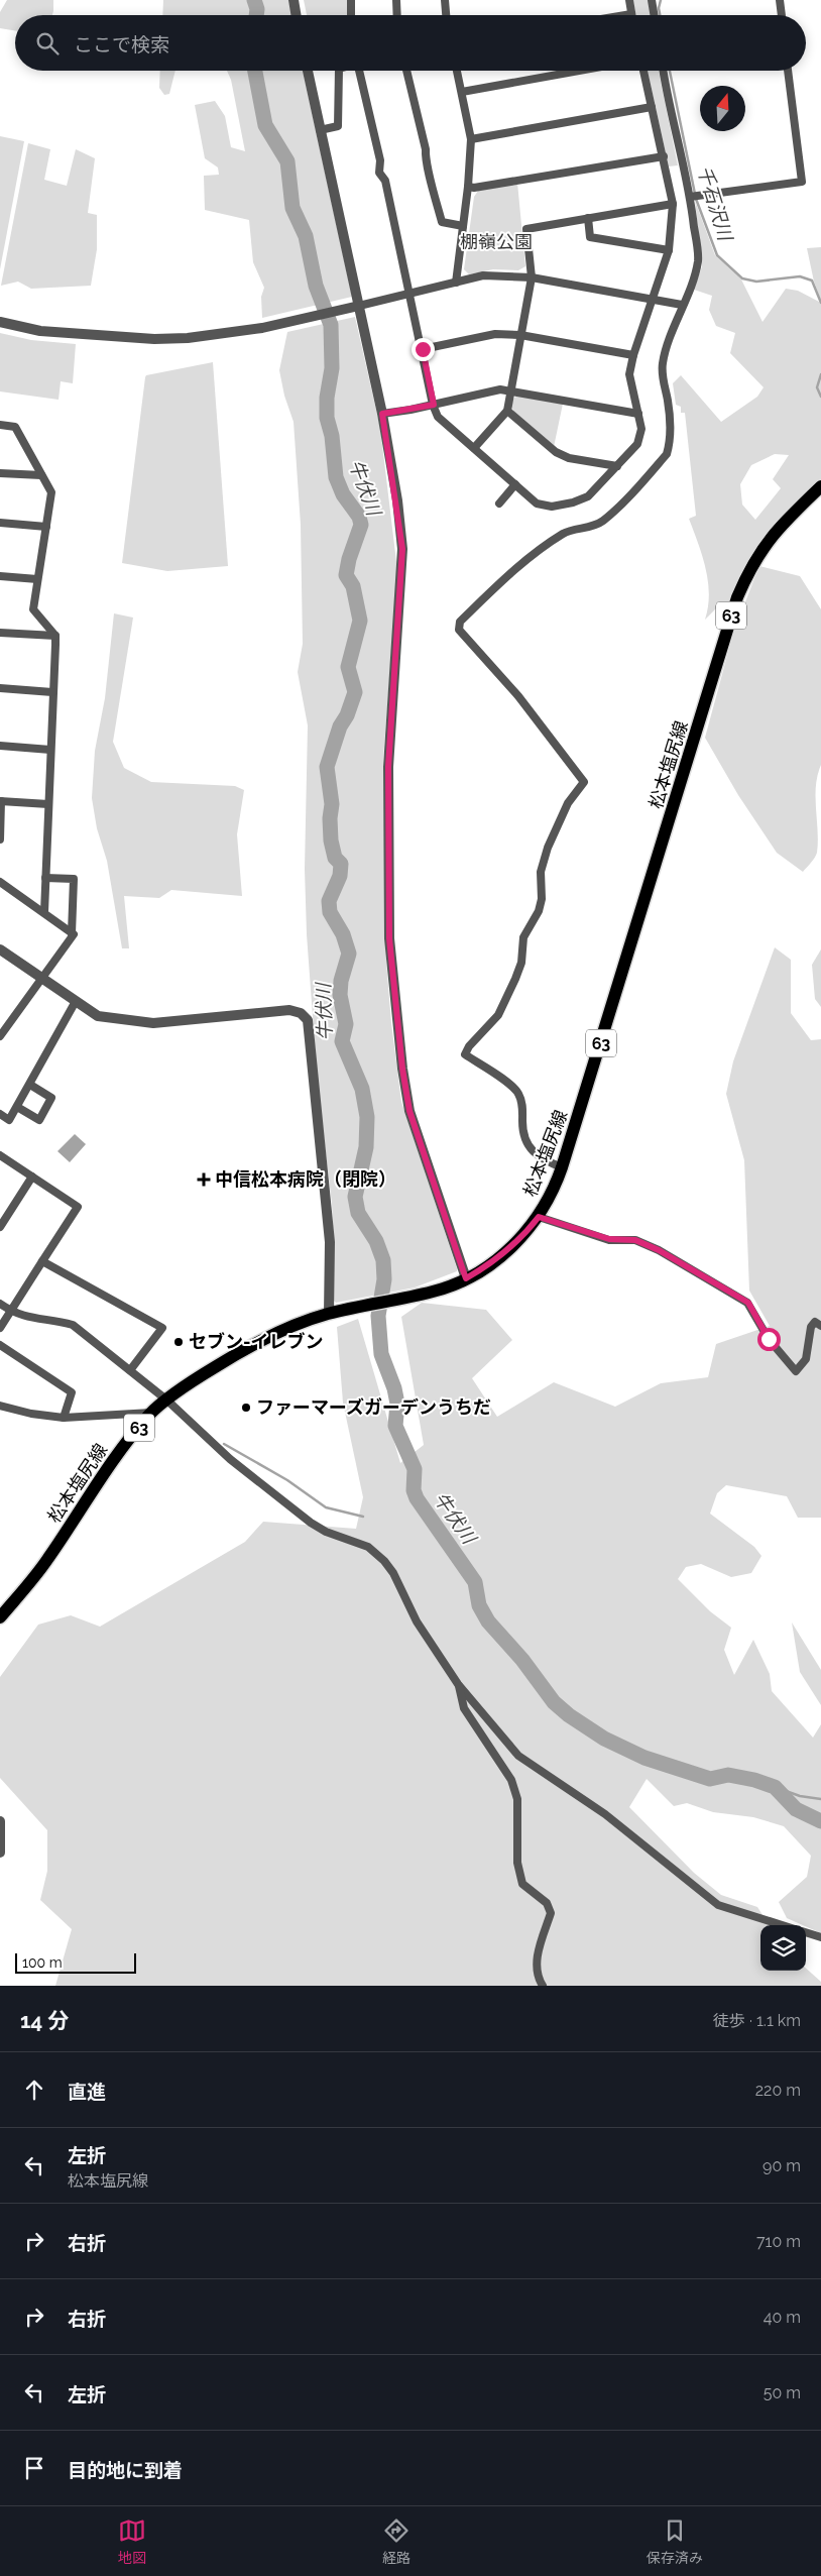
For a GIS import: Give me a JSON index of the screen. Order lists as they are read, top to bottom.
{
  "streets": {
    "main road": ["63", "松本塩尻線"]
  },
  "water": ["千石沢川", "牛伏川"],
  "parks": ["棚嶺公園"],
  "places": {
    "health": ["中信松本病院（閉院）"],
    "other": ["セブン-イレブン", "ファーマーズガーデンうちだ"]
  },
  "scale_bar": "100 m",
  "north": "top",
  "page": {
    "search": "ここで検索",
    "scale": "100 m",
    "heading": ["14 分", "徒歩 · 1.1 km"],
    "list": [
      ["直進", "220 m"],
      ["左折", "松本塩尻線", "90 m"],
      ["右折", "710 m"],
      ["右折", "40 m"],
      ["左折", "50 m"],
      "目的地に到着"
    ],
    "nav": ["地図", "経路", "保存済み"]
  }
}
